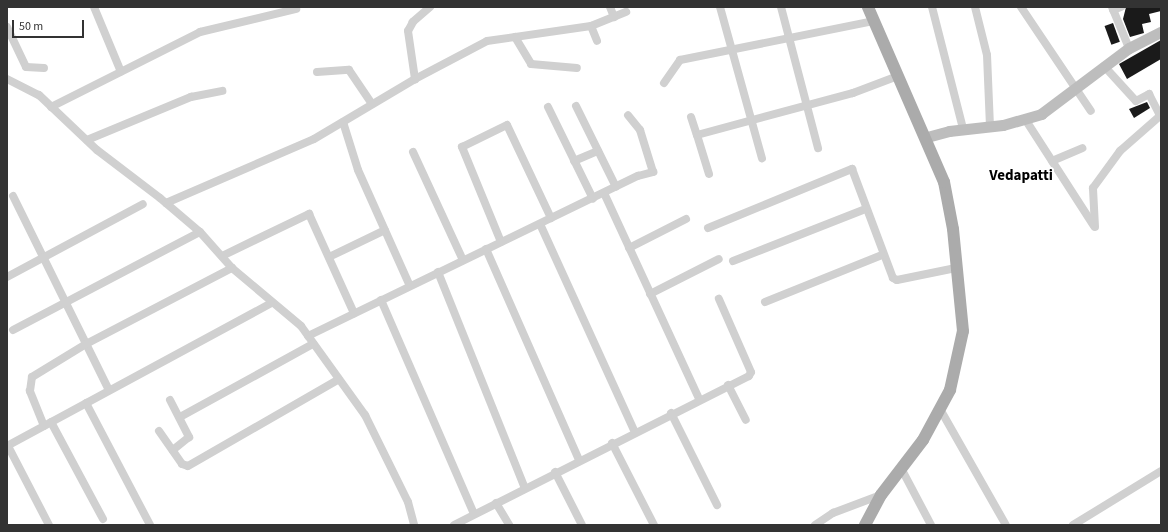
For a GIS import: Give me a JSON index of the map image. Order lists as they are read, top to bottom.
{
  "districts": ["Vedapatti"],
  "scale_bar": "50 m"
}
